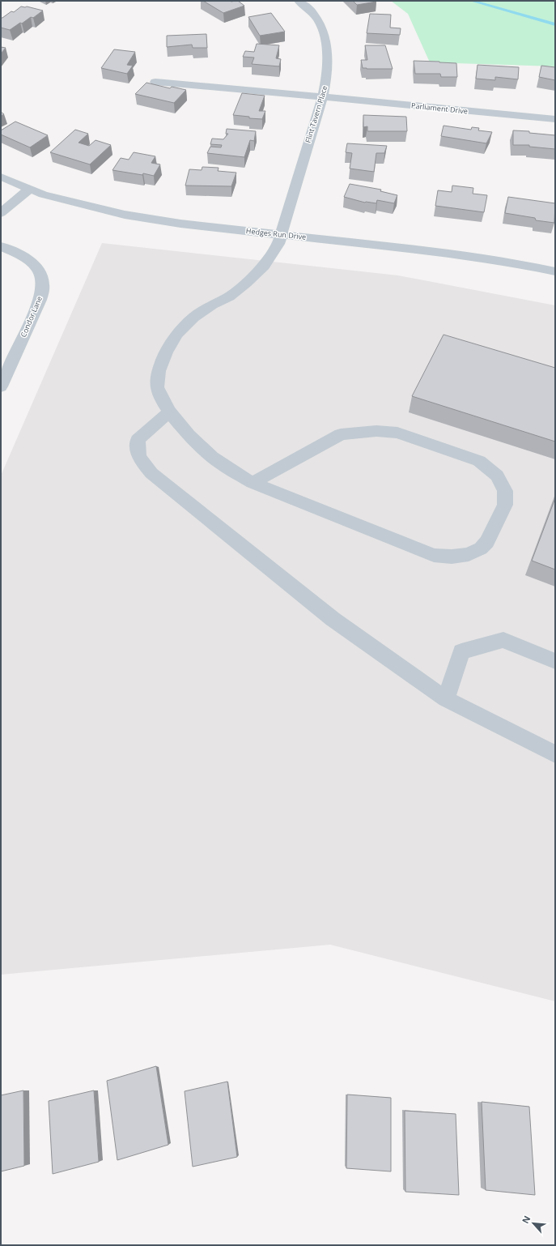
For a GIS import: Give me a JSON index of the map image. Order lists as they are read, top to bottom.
{
  "streets": {
    "street": [
      "Parliament Drive",
      "Flint Tavern Place",
      "Hedges Run Drive",
      "Condor Lane"
    ]
  },
  "crossings": [
    ["Parliament Drive", "Flint Tavern Place"],
    ["Flint Tavern Place", "Hedges Run Drive"]
  ],
  "north": "top left"
}
